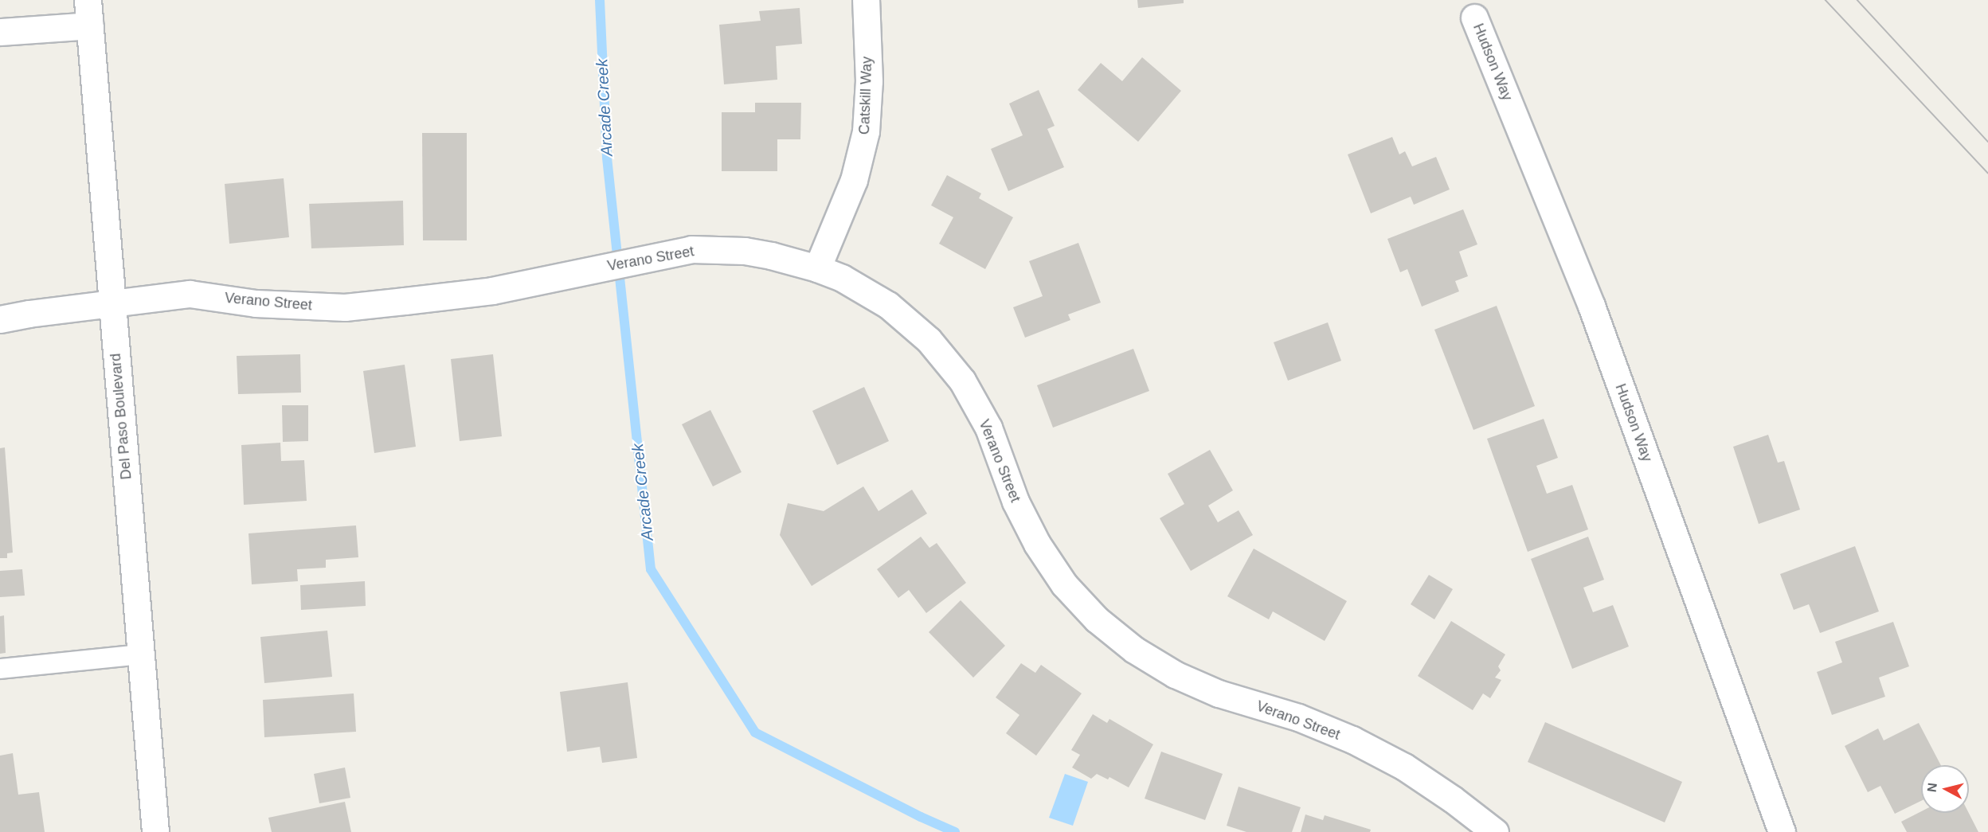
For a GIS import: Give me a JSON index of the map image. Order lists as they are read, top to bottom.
{
  "streets": {
    "street": [
      "Hudson Way",
      "Catskill Way",
      "Verano Street",
      "Del Paso Boulevard"
    ]
  },
  "crossings": [
    ["Catskill Way", "Verano Street"],
    ["Verano Street", "Del Paso Boulevard"]
  ],
  "water": ["Arcade Creek"],
  "north": "left"
}
